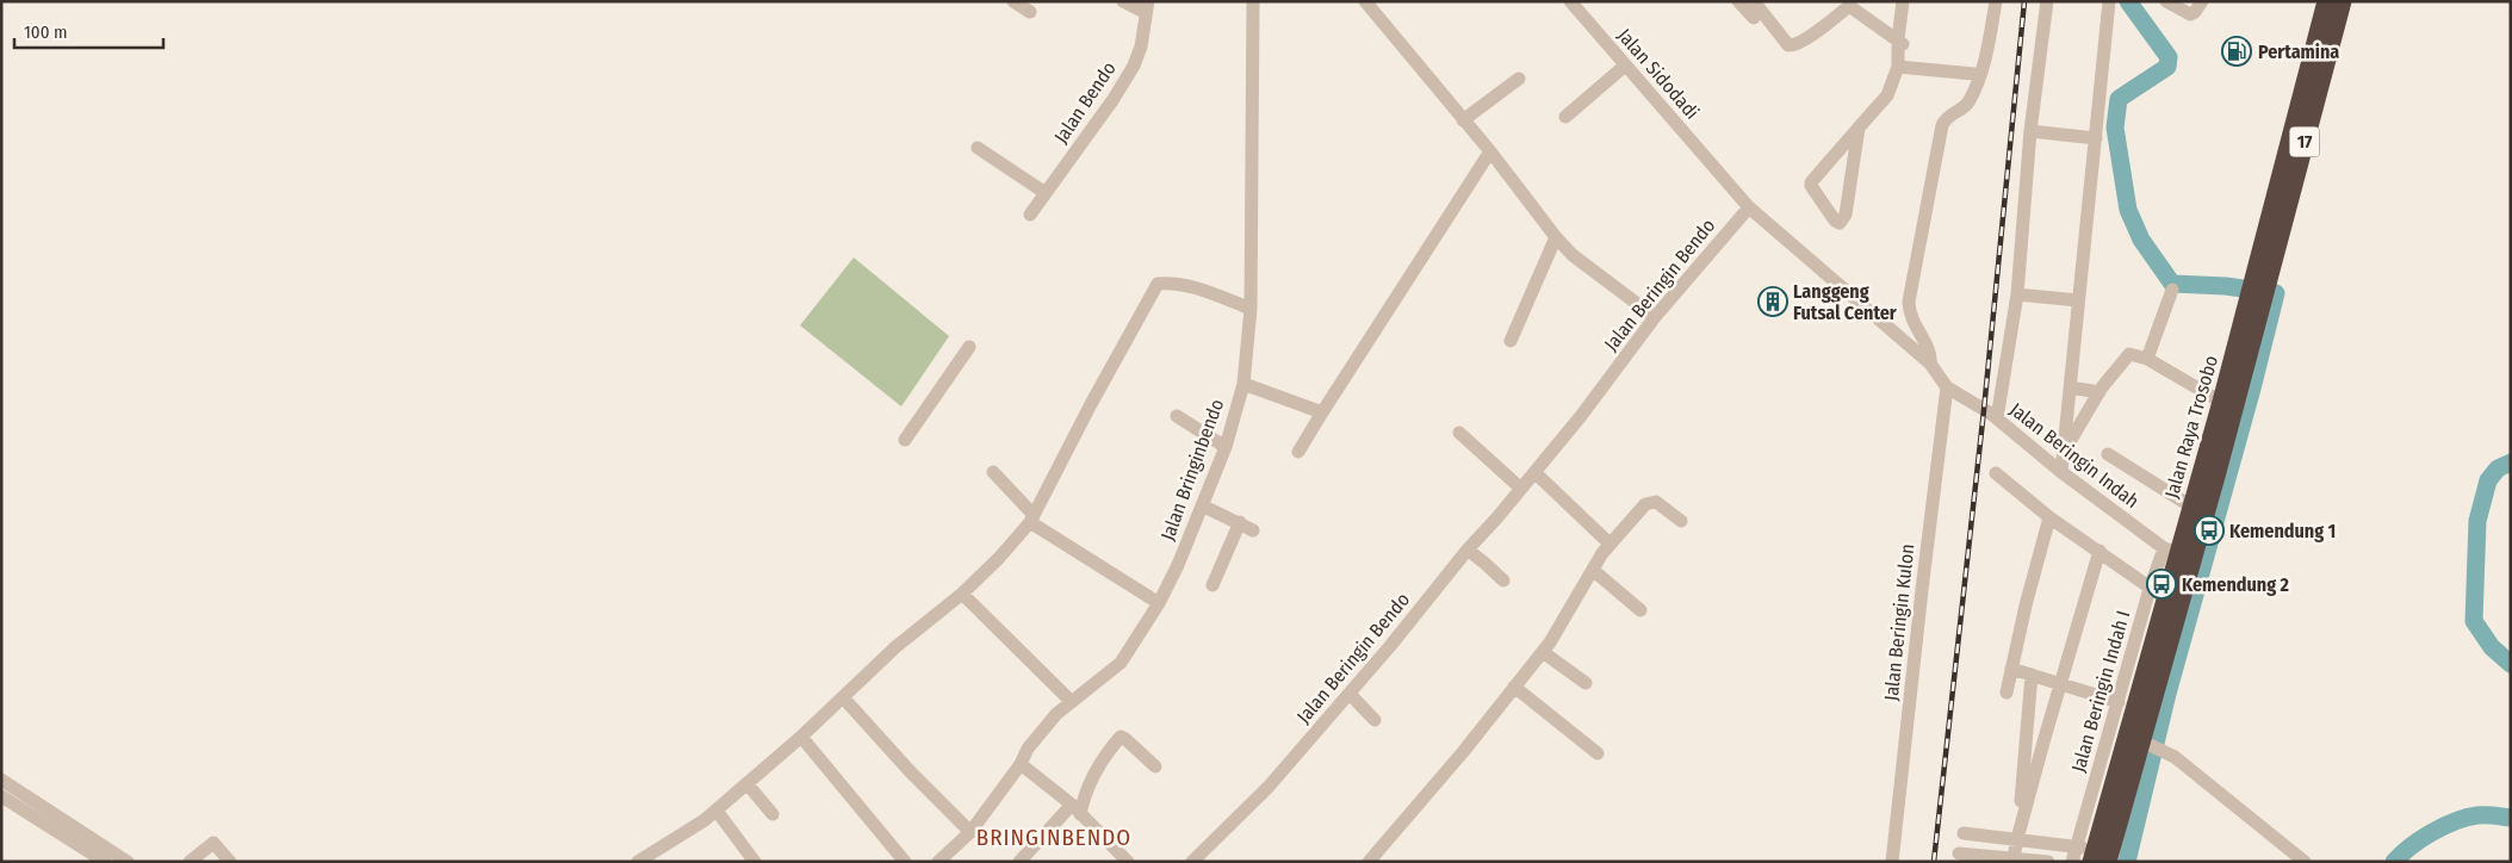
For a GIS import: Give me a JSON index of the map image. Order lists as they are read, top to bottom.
{
  "streets": {
    "highway": ["17", "Jalan Raya Trosobo"],
    "street": [
      "Jalan Sidodadi",
      "Jalan Bendo",
      "Jalan Beringin Bendo",
      "Jalan Beringin Indah",
      "Jalan Bringinbendo",
      "Jalan Beringin Kulon",
      "Jalan Beringin Indah I"
    ]
  },
  "crossings": [
    ["Jalan Sidodadi", "Jalan Beringin Bendo"],
    ["Jalan Raya Trosobo", "Jalan Beringin Indah"],
    ["Jalan Raya Trosobo", "Jalan Beringin Indah I"],
    ["Jalan Beringin Indah", "Jalan Beringin Kulon"],
    ["Jalan Beringin Indah", "Jalan Beringin Indah I"]
  ],
  "districts": ["BRINGINBENDO"],
  "places": {
    "fuel station": ["Pertamina"],
    "building": ["Langgeng Futsal Center"],
    "bus stop": ["Kemendung 1", "Kemendung 2"]
  },
  "scale_bar": "100 m"
}
